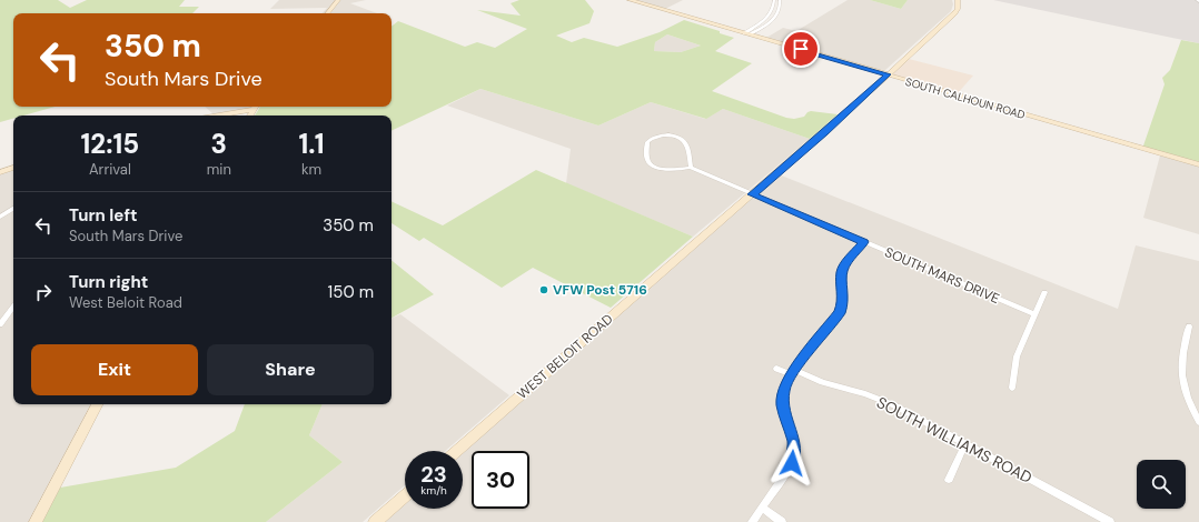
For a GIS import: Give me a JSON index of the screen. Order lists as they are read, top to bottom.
{
  "streets": {
    "main road": ["SOUTH CALHOUN ROAD", "WEST BELOIT ROAD"],
    "street": ["SOUTH MARS DRIVE", "SOUTH WILLIAMS ROAD"]
  },
  "crossings": [
    ["SOUTH CALHOUN ROAD", "WEST BELOIT ROAD"],
    ["SOUTH MARS DRIVE", "WEST BELOIT ROAD"]
  ],
  "places": ["VFW Post 5716"],
  "page": {
    "turn": ["350 m", "South Mars Drive"],
    "eta": [
      "12:15",
      "Arrival",
      "3",
      "min",
      "1.1",
      "km"
    ],
    "list": [
      {
        "name": "Turn left",
        "note": "South Mars Drive",
        "value": "350 m"
      },
      {
        "name": "Turn right",
        "note": "West Beloit Road",
        "value": "150 m"
      }
    ],
    "buttons": ["Exit", "Share"],
    "speed": "23 km/h",
    "limit": "30"
  }
}
